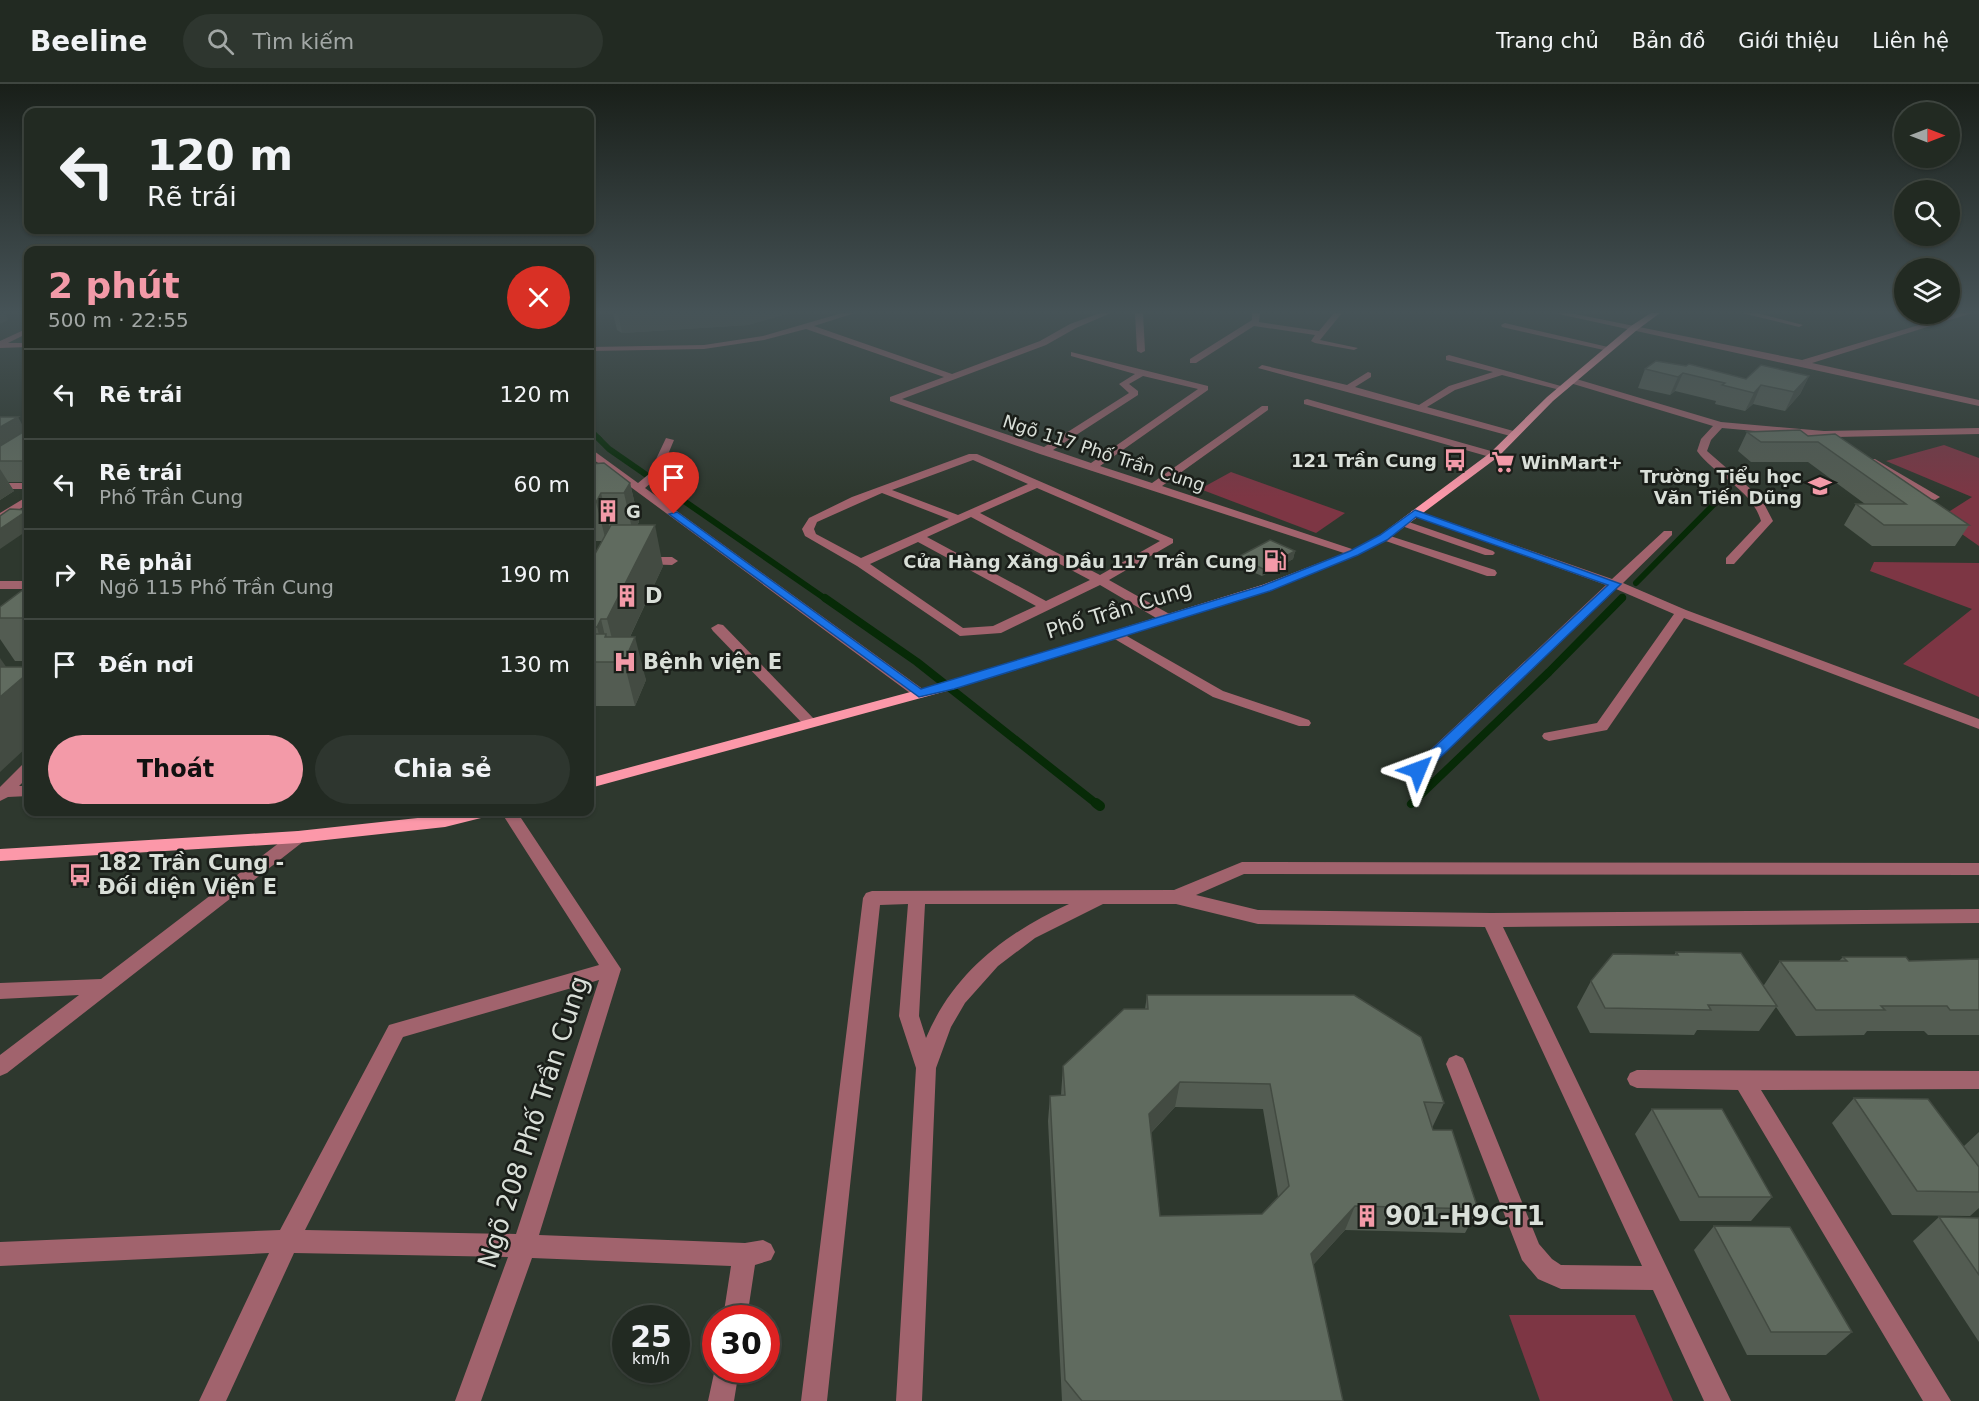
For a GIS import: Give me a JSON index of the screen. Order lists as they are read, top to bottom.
{
  "streets": {
    "main road": ["Phố Trần Cung"],
    "street": ["Ngõ 117 Phố Trần Cung", "Ngõ 208 Phố Trần Cung"]
  },
  "crossings": [
    ["Ngõ 117 Phố Trần Cung", "Phố Trần Cung"]
  ],
  "places": {
    "bus stop": ["121 Trần Cung", "182 Trần Cung - Đối diện Viện E"],
    "supermarket": ["WinMart+"],
    "school or university": ["Trường Tiểu học Văn Tiến Dũng"],
    "building": ["G", "D", "901-H9CT1"],
    "fuel station": ["Cửa Hàng Xăng Dầu 117 Trần Cung"],
    "hospital": ["Bệnh viện E"]
  },
  "north": "right",
  "page": {
    "header": "Beeline",
    "search": "Tìm kiếm",
    "nav": [
      "Trang chủ",
      "Bản đồ",
      "Giới thiệu",
      "Liên hệ"
    ],
    "turn": ["120 m", "Rẽ trái"],
    "heading": ["2 phút", "500 m · 22:55"],
    "list": [
      {
        "name": "Rẽ trái",
        "value": "120 m"
      },
      {
        "name": "Rẽ trái",
        "note": "Phố Trần Cung",
        "value": "60 m"
      },
      {
        "name": "Rẽ phải",
        "note": "Ngõ 115 Phố Trần Cung",
        "value": "190 m"
      },
      {
        "name": "Đến nơi",
        "value": "130 m"
      }
    ],
    "buttons": ["Thoát", "Chia sẻ"],
    "speed": "25 km/h",
    "limit": "30"
  }
}
